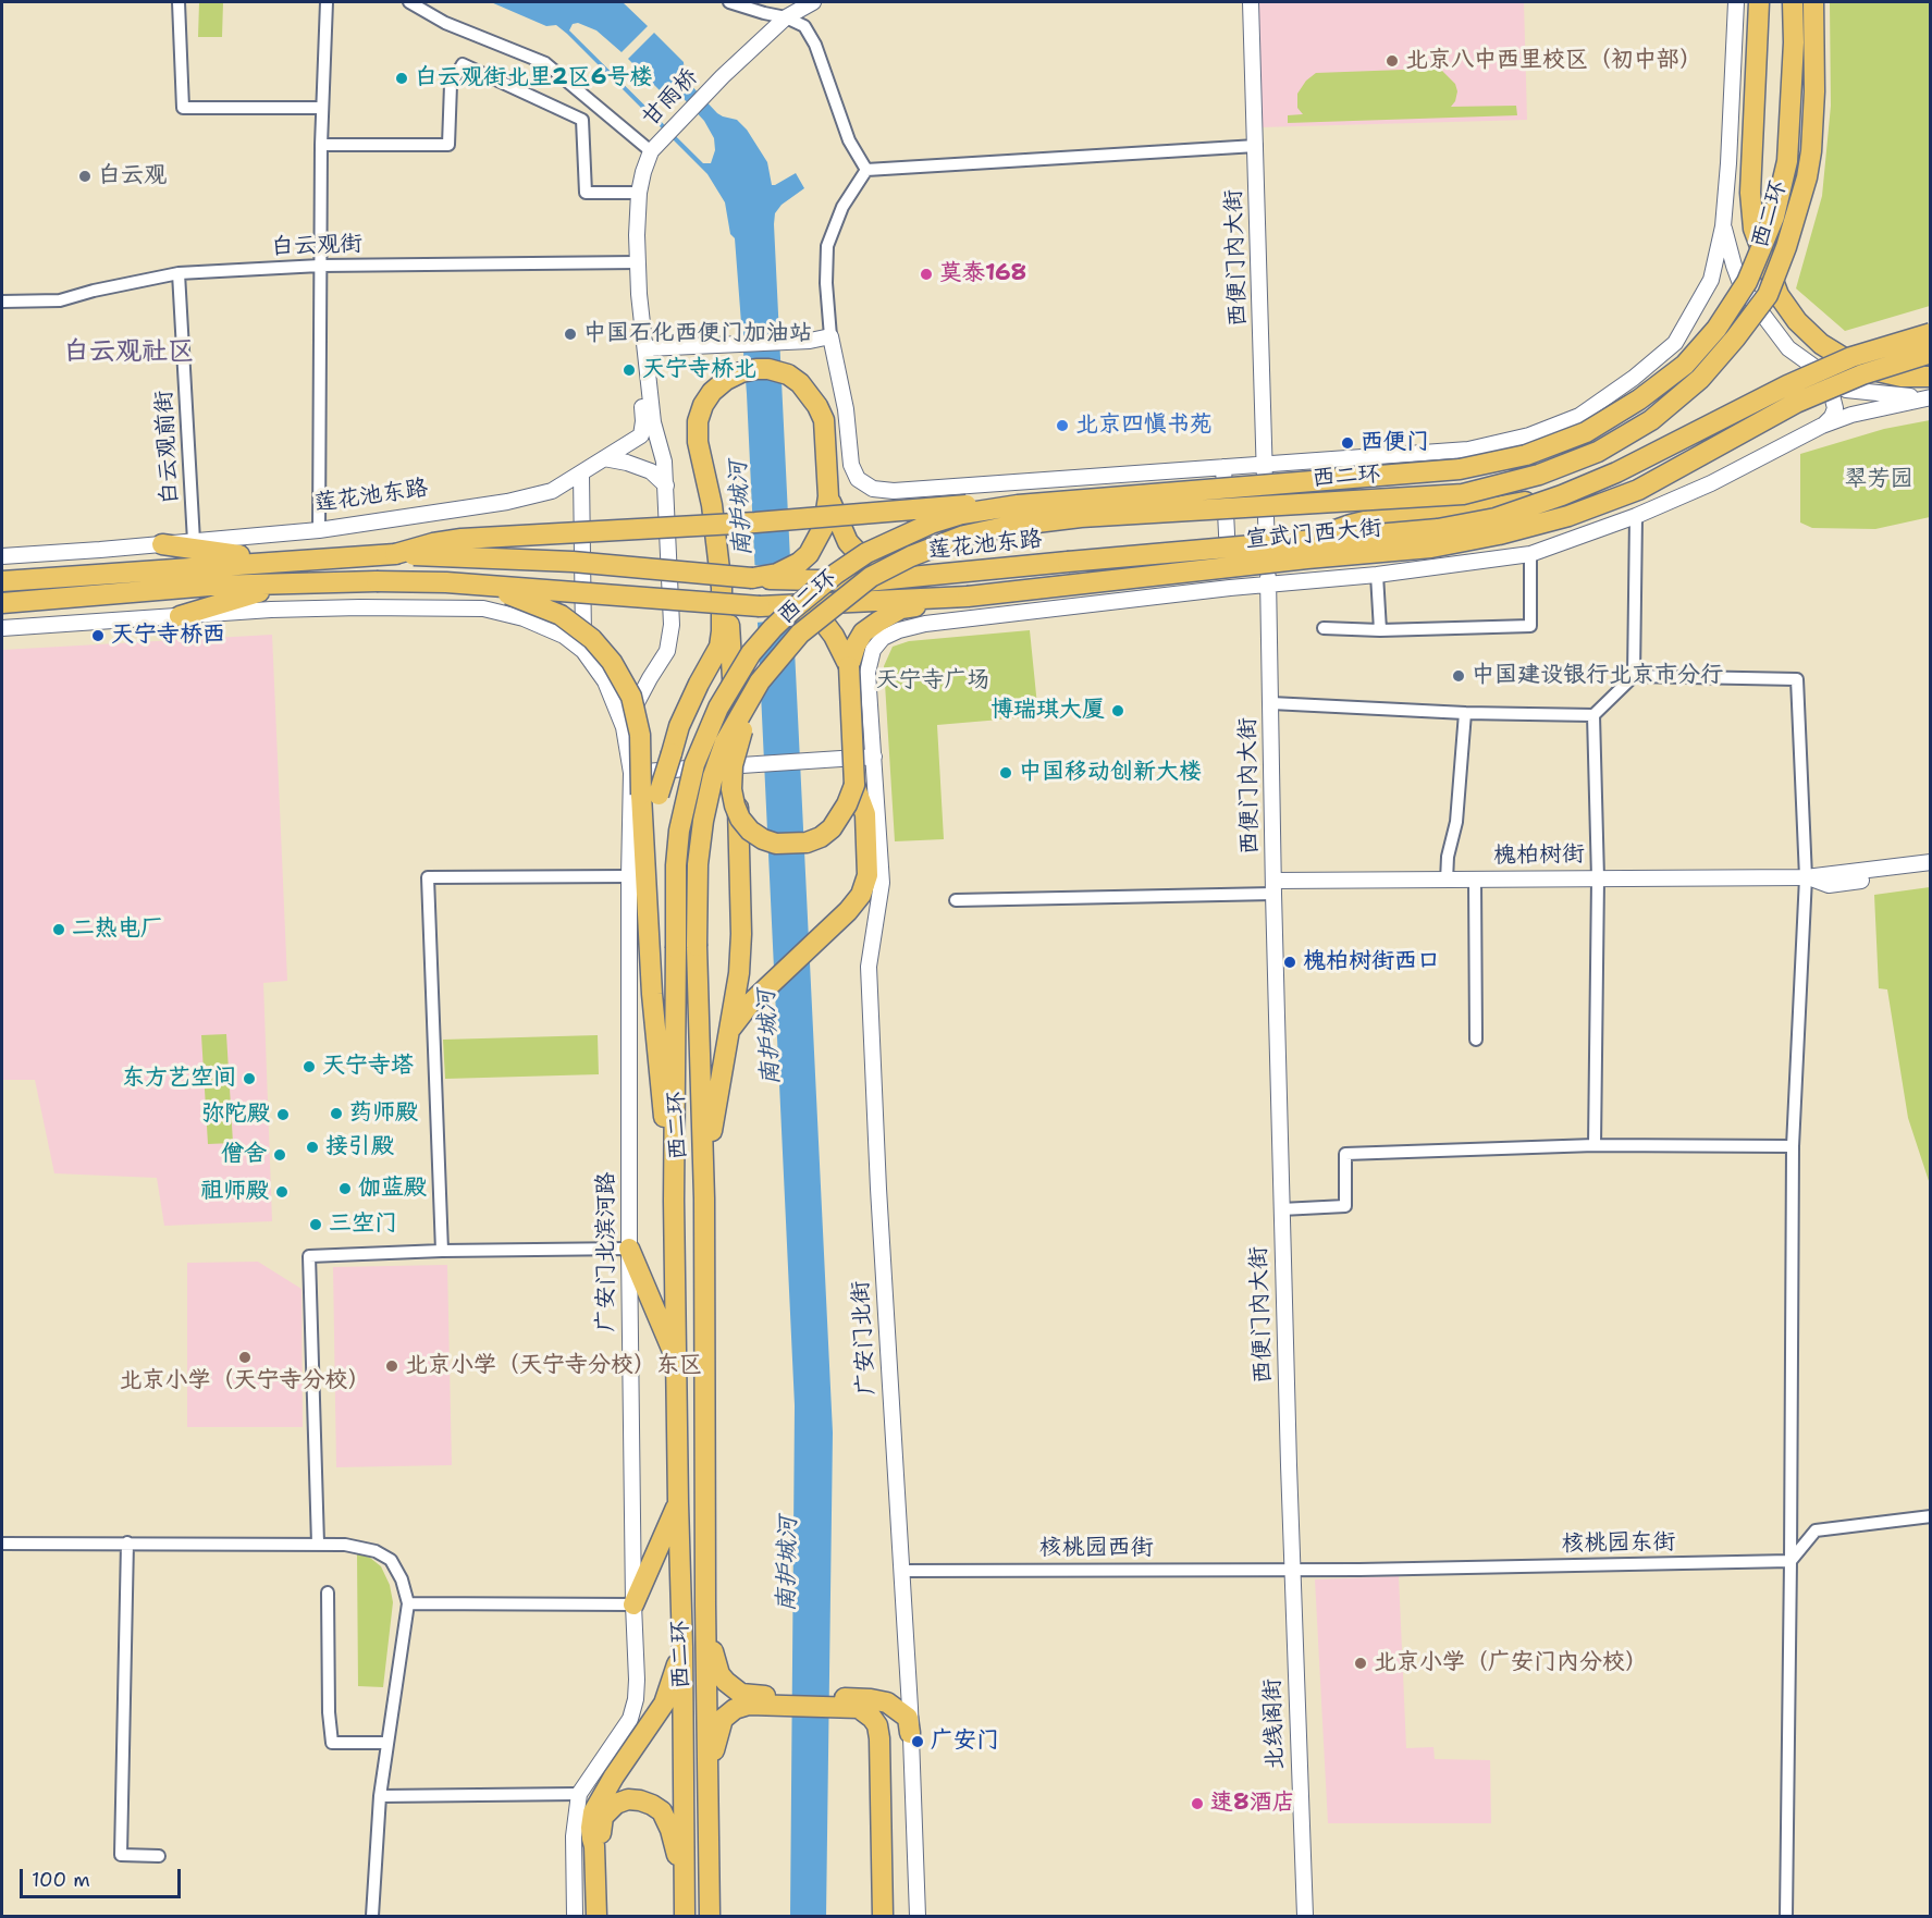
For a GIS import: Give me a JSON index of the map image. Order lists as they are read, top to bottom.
{
  "streets": {
    "highway": ["西二环", "莲花池东路", "宣武门西大街"],
    "street": [
      "甘雨桥",
      "白云观街",
      "西便门内大街",
      "白云观前街",
      "槐柏树街",
      "广安门北滨河路",
      "广安门北街",
      "核桃园东街",
      "核桃园西街",
      "北线阁街"
    ]
  },
  "crossings": [
    ["白云观街", "白云观前街"],
    ["西便门内大街", "宣武门西大街"],
    ["西便门内大街", "槐柏树街"],
    ["西便门内大街", "核桃园东街"],
    ["西便门内大街", "核桃园西街"],
    ["西便门内大街", "北线阁街"],
    ["白云观前街", "莲花池东路"],
    ["莲花池东路", "宣武门西大街"],
    ["宣武门西大街", "广安门北街"],
    ["广安门北街", "核桃园西街"],
    ["核桃园东街", "核桃园西街"],
    ["核桃园东街", "北线阁街"],
    ["核桃园西街", "北线阁街"]
  ],
  "districts": ["白云观社区"],
  "water": ["南护城河"],
  "parks": ["翠芳园", "天宁寺广场"],
  "places": [
    "北京八中西里校区（初中部）",
    "白云观街北里2区6号楼",
    "白云观",
    "莫泰168",
    "中国石化西便门加油站",
    "天宁寺桥北",
    "北京四慎书苑",
    "西便门",
    "天宁寺桥西",
    "中国建设银行北京市分行",
    "博瑞琪大厦",
    "中国移动创新大楼",
    "二热电厂",
    "槐柏树街西口",
    "天宁寺塔",
    "东方艺空间",
    "药师殿",
    "弥陀殿",
    "接引殿",
    "僧舍",
    "伽蓝殿",
    "祖师殿",
    "三空门",
    "北京小学（天宁寺分校）",
    "北京小学（天宁寺分校）东区",
    "北京小学（广安门内分校）",
    "广安门",
    "速8酒店"
  ],
  "scale_bar": "100 m"
}
